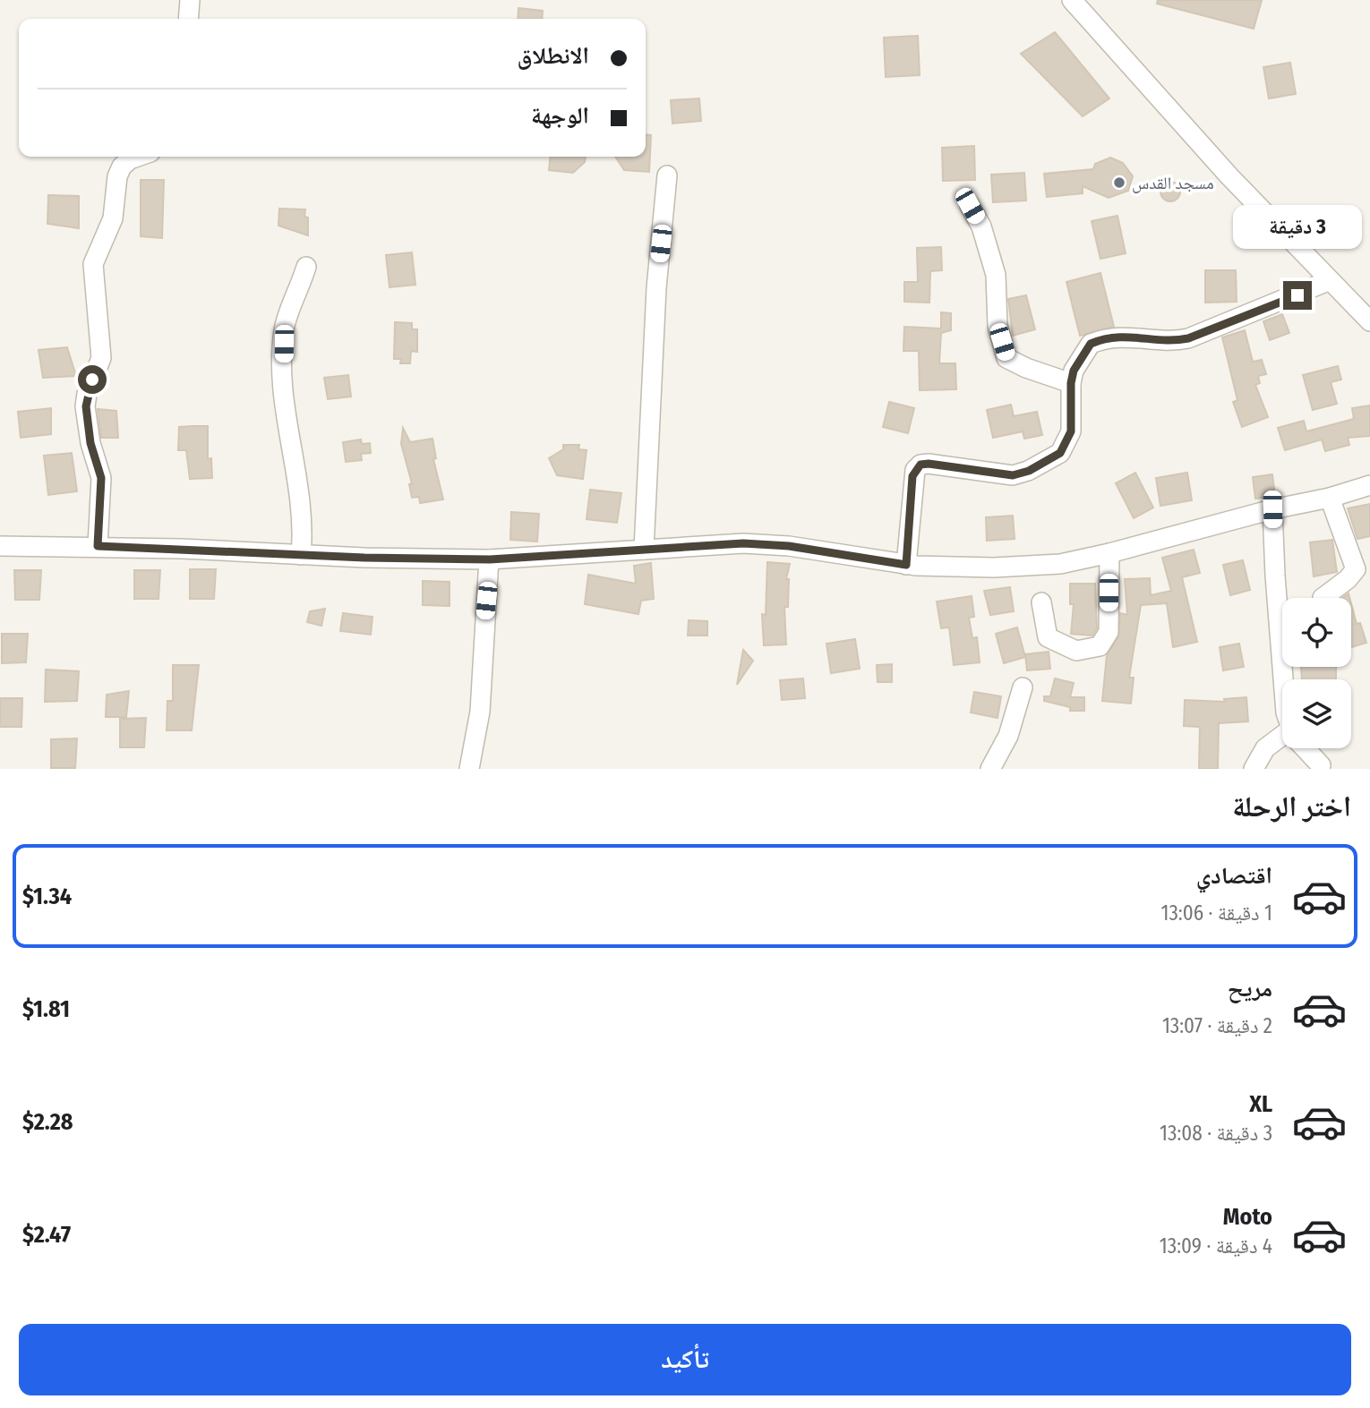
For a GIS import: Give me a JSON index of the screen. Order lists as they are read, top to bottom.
{
  "places": ["مسجد القدس"],
  "page": {
    "banner": ["الانطلاق", "الوجهة"],
    "bubble": "3 دقيقة",
    "heading": "اختر الرحلة",
    "list": [
      {
        "name": "اقتصادي",
        "note": "1 دقيقة · 13:06",
        "value": "$1.34"
      },
      {
        "name": "مريح",
        "note": "2 دقيقة · 13:07",
        "value": "$1.81"
      },
      {
        "name": "XL",
        "note": "3 دقيقة · 13:08",
        "value": "$2.28"
      },
      {
        "name": "Moto",
        "note": "4 دقيقة · 13:09",
        "value": "$2.47"
      }
    ],
    "buttons": "تأكيد"
  }
}
